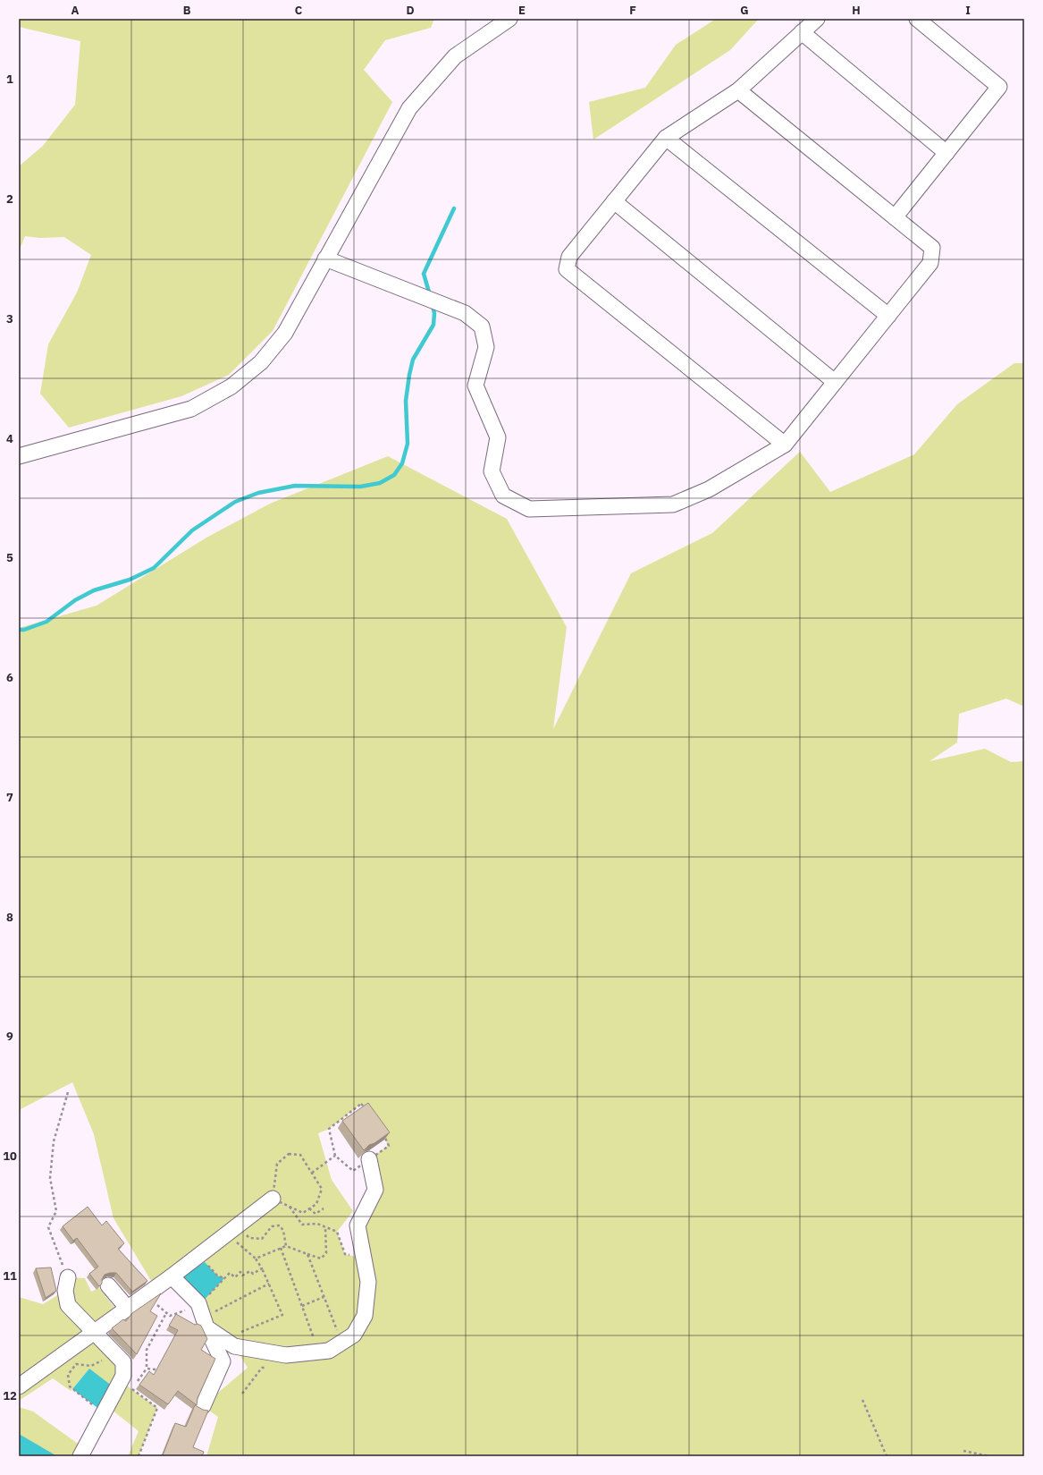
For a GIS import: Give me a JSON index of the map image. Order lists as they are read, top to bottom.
{
  "grid": {
    "columns": [
      "A",
      "B",
      "C",
      "D",
      "E",
      "F",
      "G",
      "H",
      "I"
    ],
    "rows": [
      "1",
      "2",
      "3",
      "4",
      "5",
      "6",
      "7",
      "8",
      "9",
      "10",
      "11",
      "12"
    ]
  }
}
